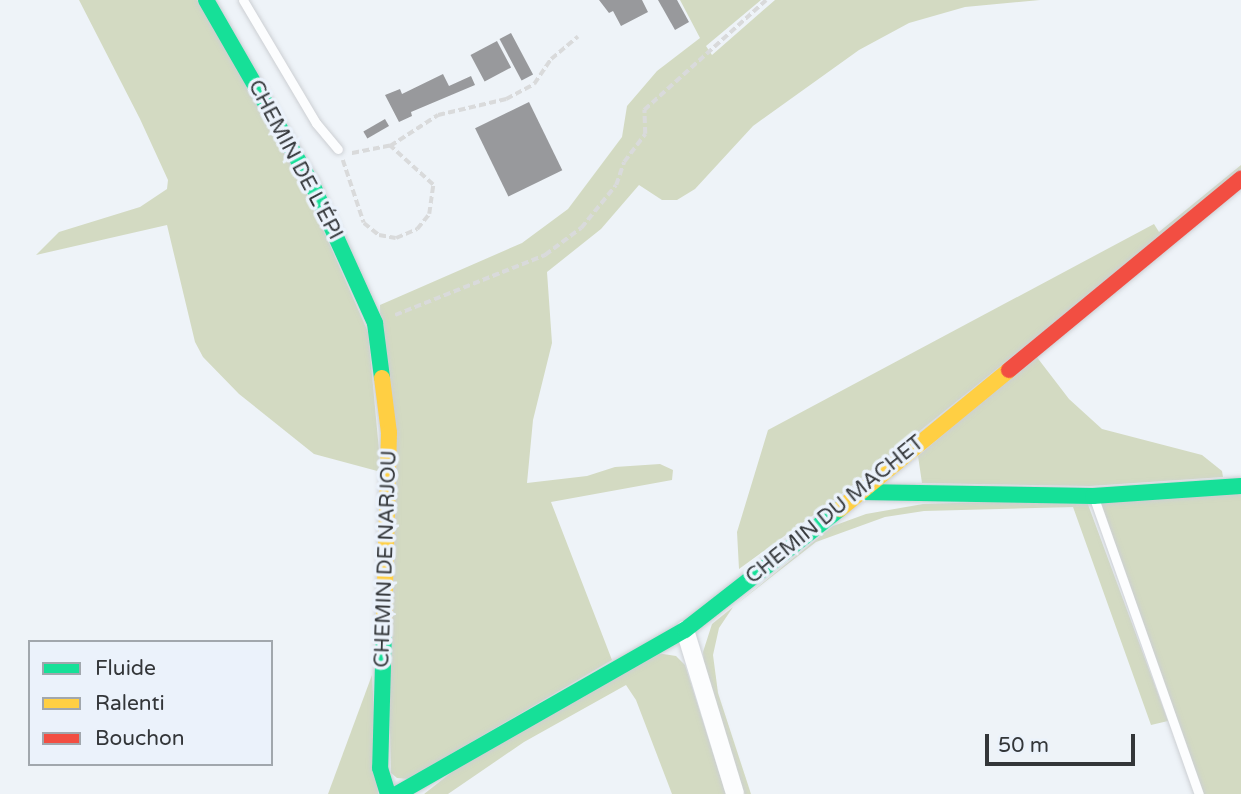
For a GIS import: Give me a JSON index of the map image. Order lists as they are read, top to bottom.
{
  "streets": {
    "street": ["CHEMIN DE L'ÉPI", "CHEMIN DU MACHET", "CHEMIN DE NARJOU"]
  },
  "crossings": [
    ["CHEMIN DE L'ÉPI", "CHEMIN DE NARJOU"]
  ],
  "legend": ["Fluide", "Ralenti", "Bouchon"],
  "scale_bar": "50 m"
}
